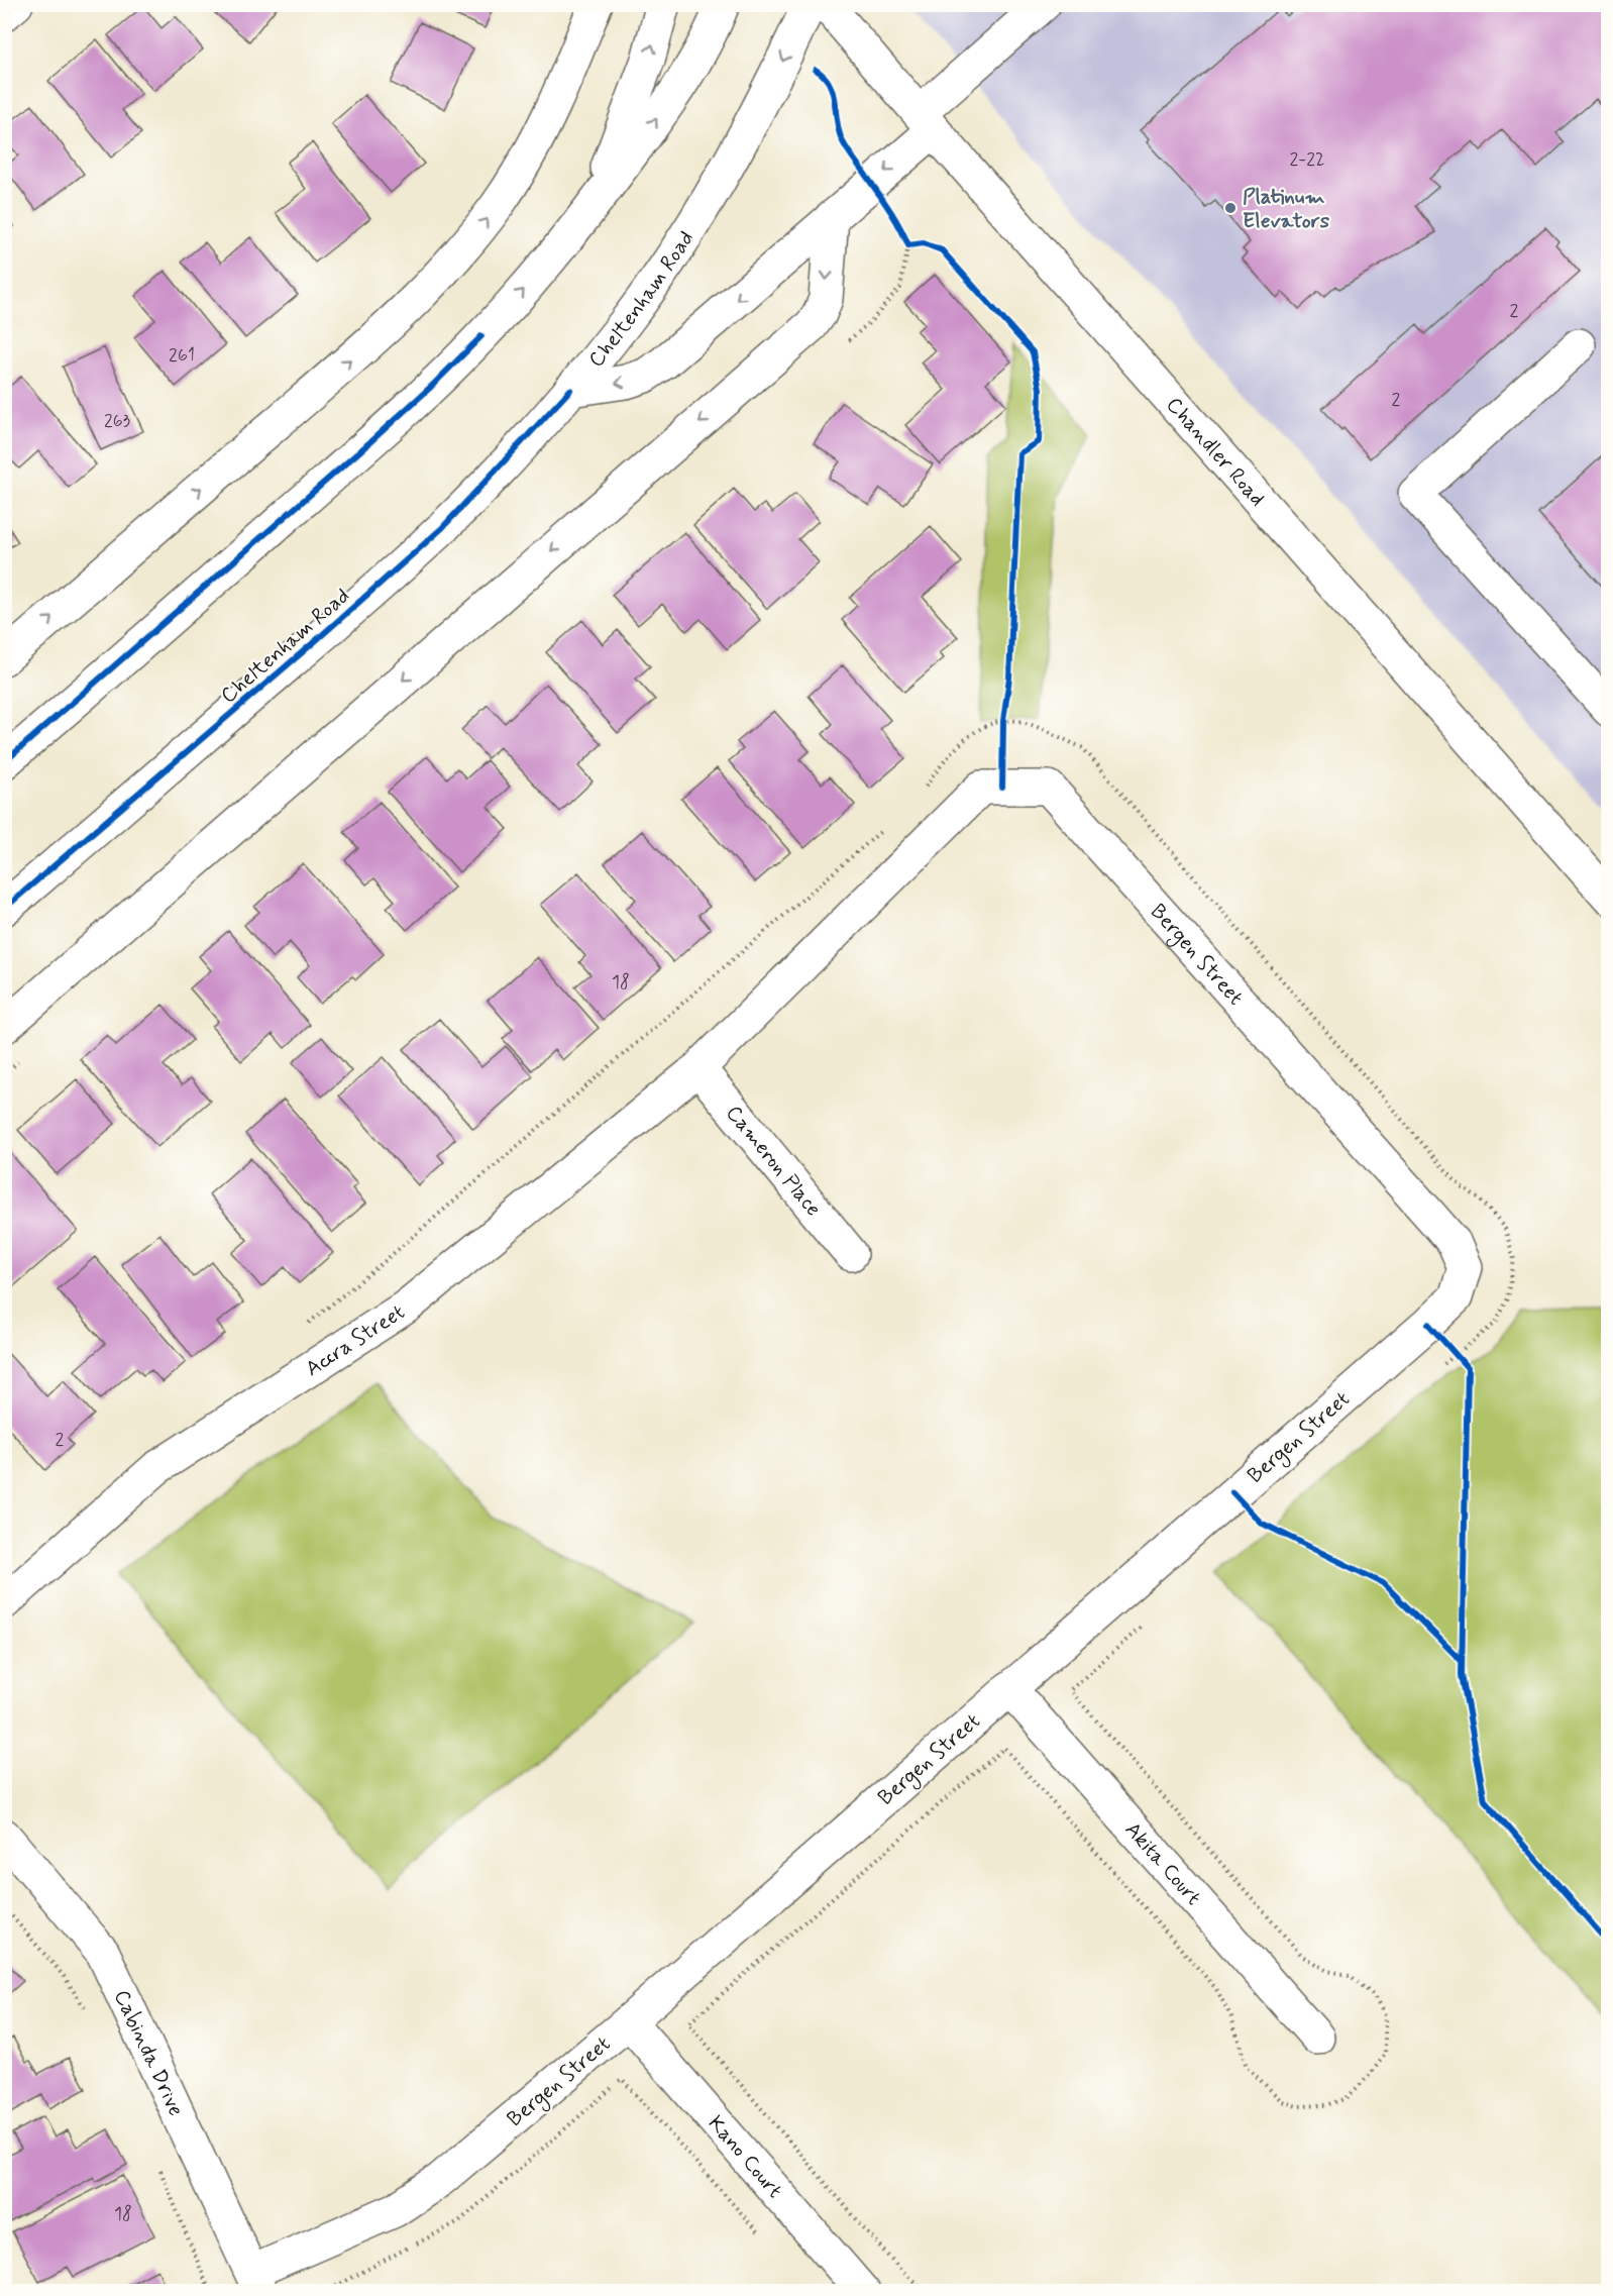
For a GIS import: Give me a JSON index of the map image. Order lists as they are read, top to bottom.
{
  "streets": {
    "street": [
      "Cheltenham Road",
      "Chandler Road",
      "Bergen Street",
      "Cameron Place",
      "Accra Street",
      "Akita Court",
      "Cabinda Drive",
      "Kano Court"
    ]
  },
  "crossings": [
    ["Bergen Street", "Cameron Place"],
    ["Bergen Street", "Accra Street"],
    ["Bergen Street", "Akita Court"],
    ["Bergen Street", "Cabinda Drive"],
    ["Bergen Street", "Kano Court"],
    ["Cameron Place", "Accra Street"]
  ],
  "places": ["Platinum Elevators"],
  "house_numbers": [
    "2-22",
    "2",
    "261",
    "2",
    "263",
    "18",
    "2",
    "18"
  ]
}
